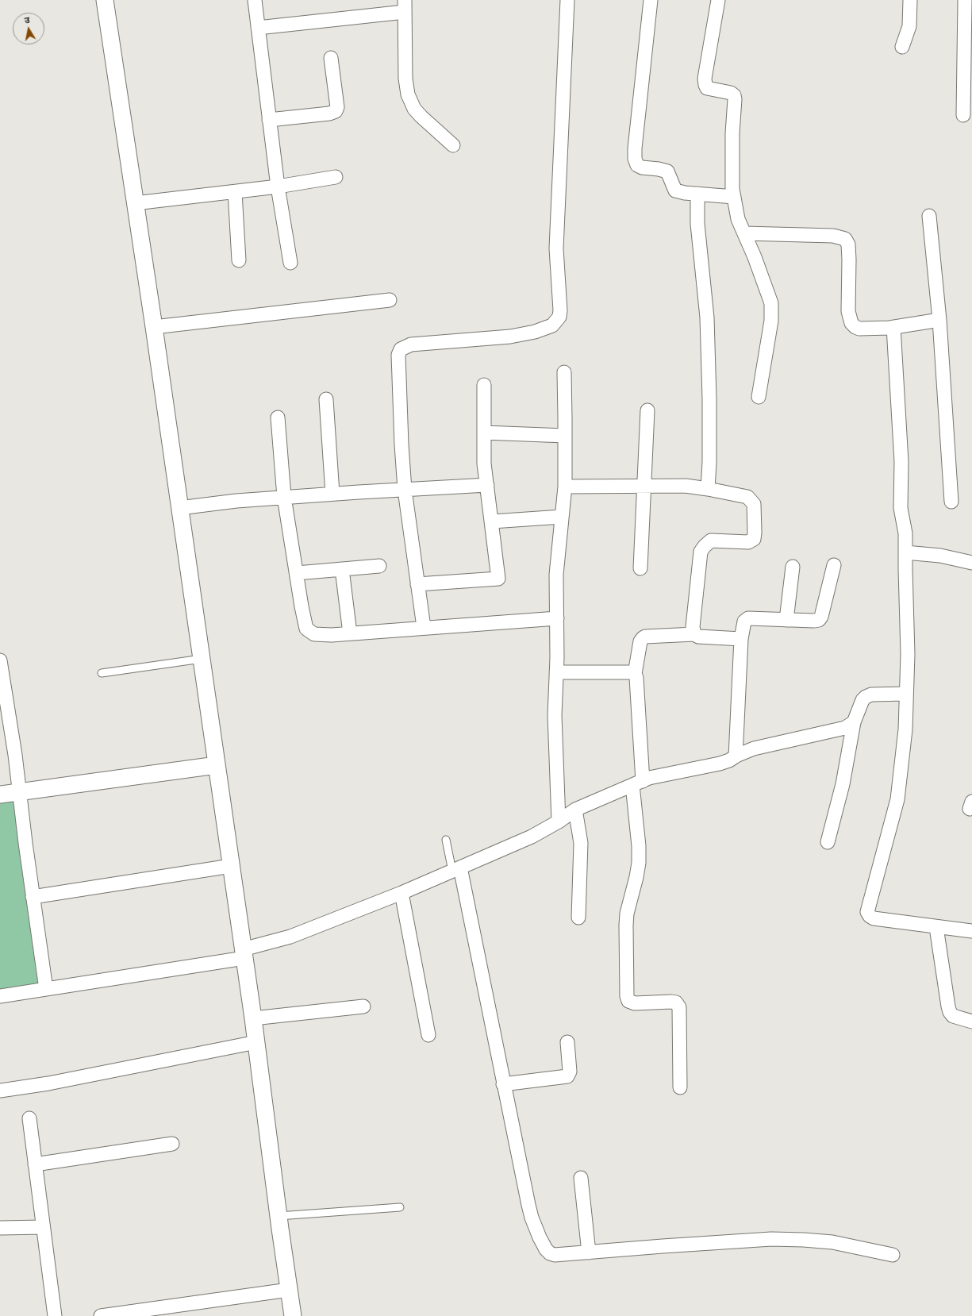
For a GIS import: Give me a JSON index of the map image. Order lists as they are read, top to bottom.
{
  "north": "top"
}
